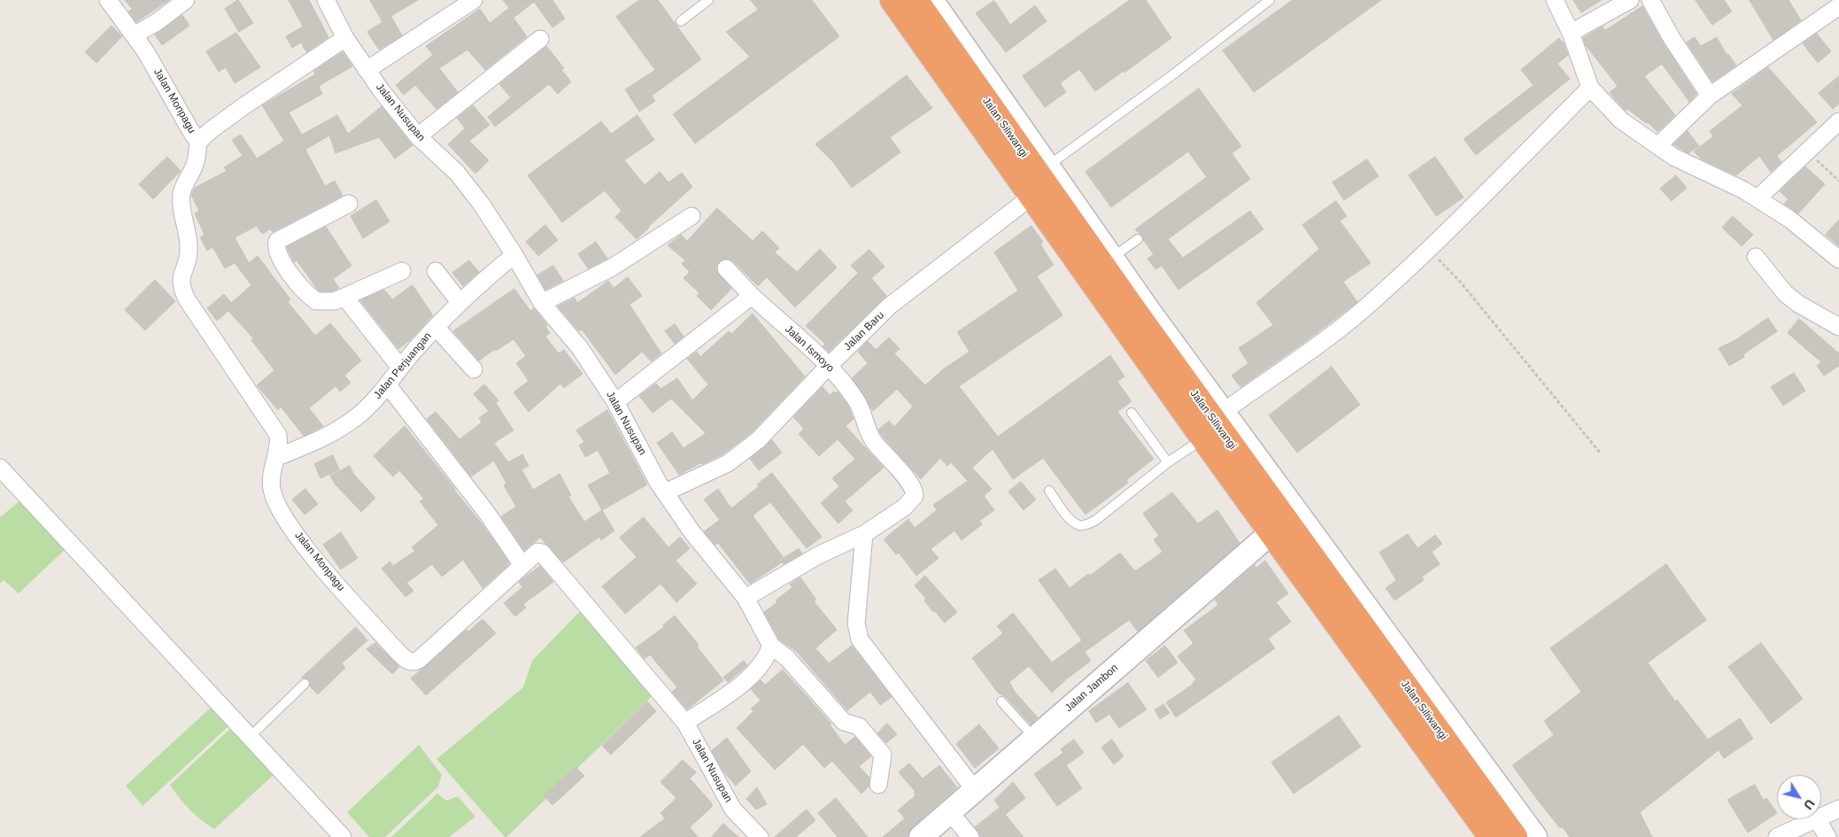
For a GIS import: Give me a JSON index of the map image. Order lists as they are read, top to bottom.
{
  "streets": {
    "highway": ["Jalan Siliwangi"],
    "street": [
      "Jalan Monpagu",
      "Jalan Nusupan",
      "Jalan Baru",
      "Jalan Ismoyo",
      "Jalan Perjuangan",
      "Jalan Jambon"
    ]
  },
  "crossings": [
    ["Jalan Monpagu", "Jalan Nusupan"],
    ["Jalan Monpagu", "Jalan Perjuangan"],
    ["Jalan Nusupan", "Jalan Baru"],
    ["Jalan Nusupan", "Jalan Ismoyo"],
    ["Jalan Nusupan", "Jalan Perjuangan"],
    ["Jalan Baru", "Jalan Ismoyo"]
  ],
  "north": "bottom right"
}
